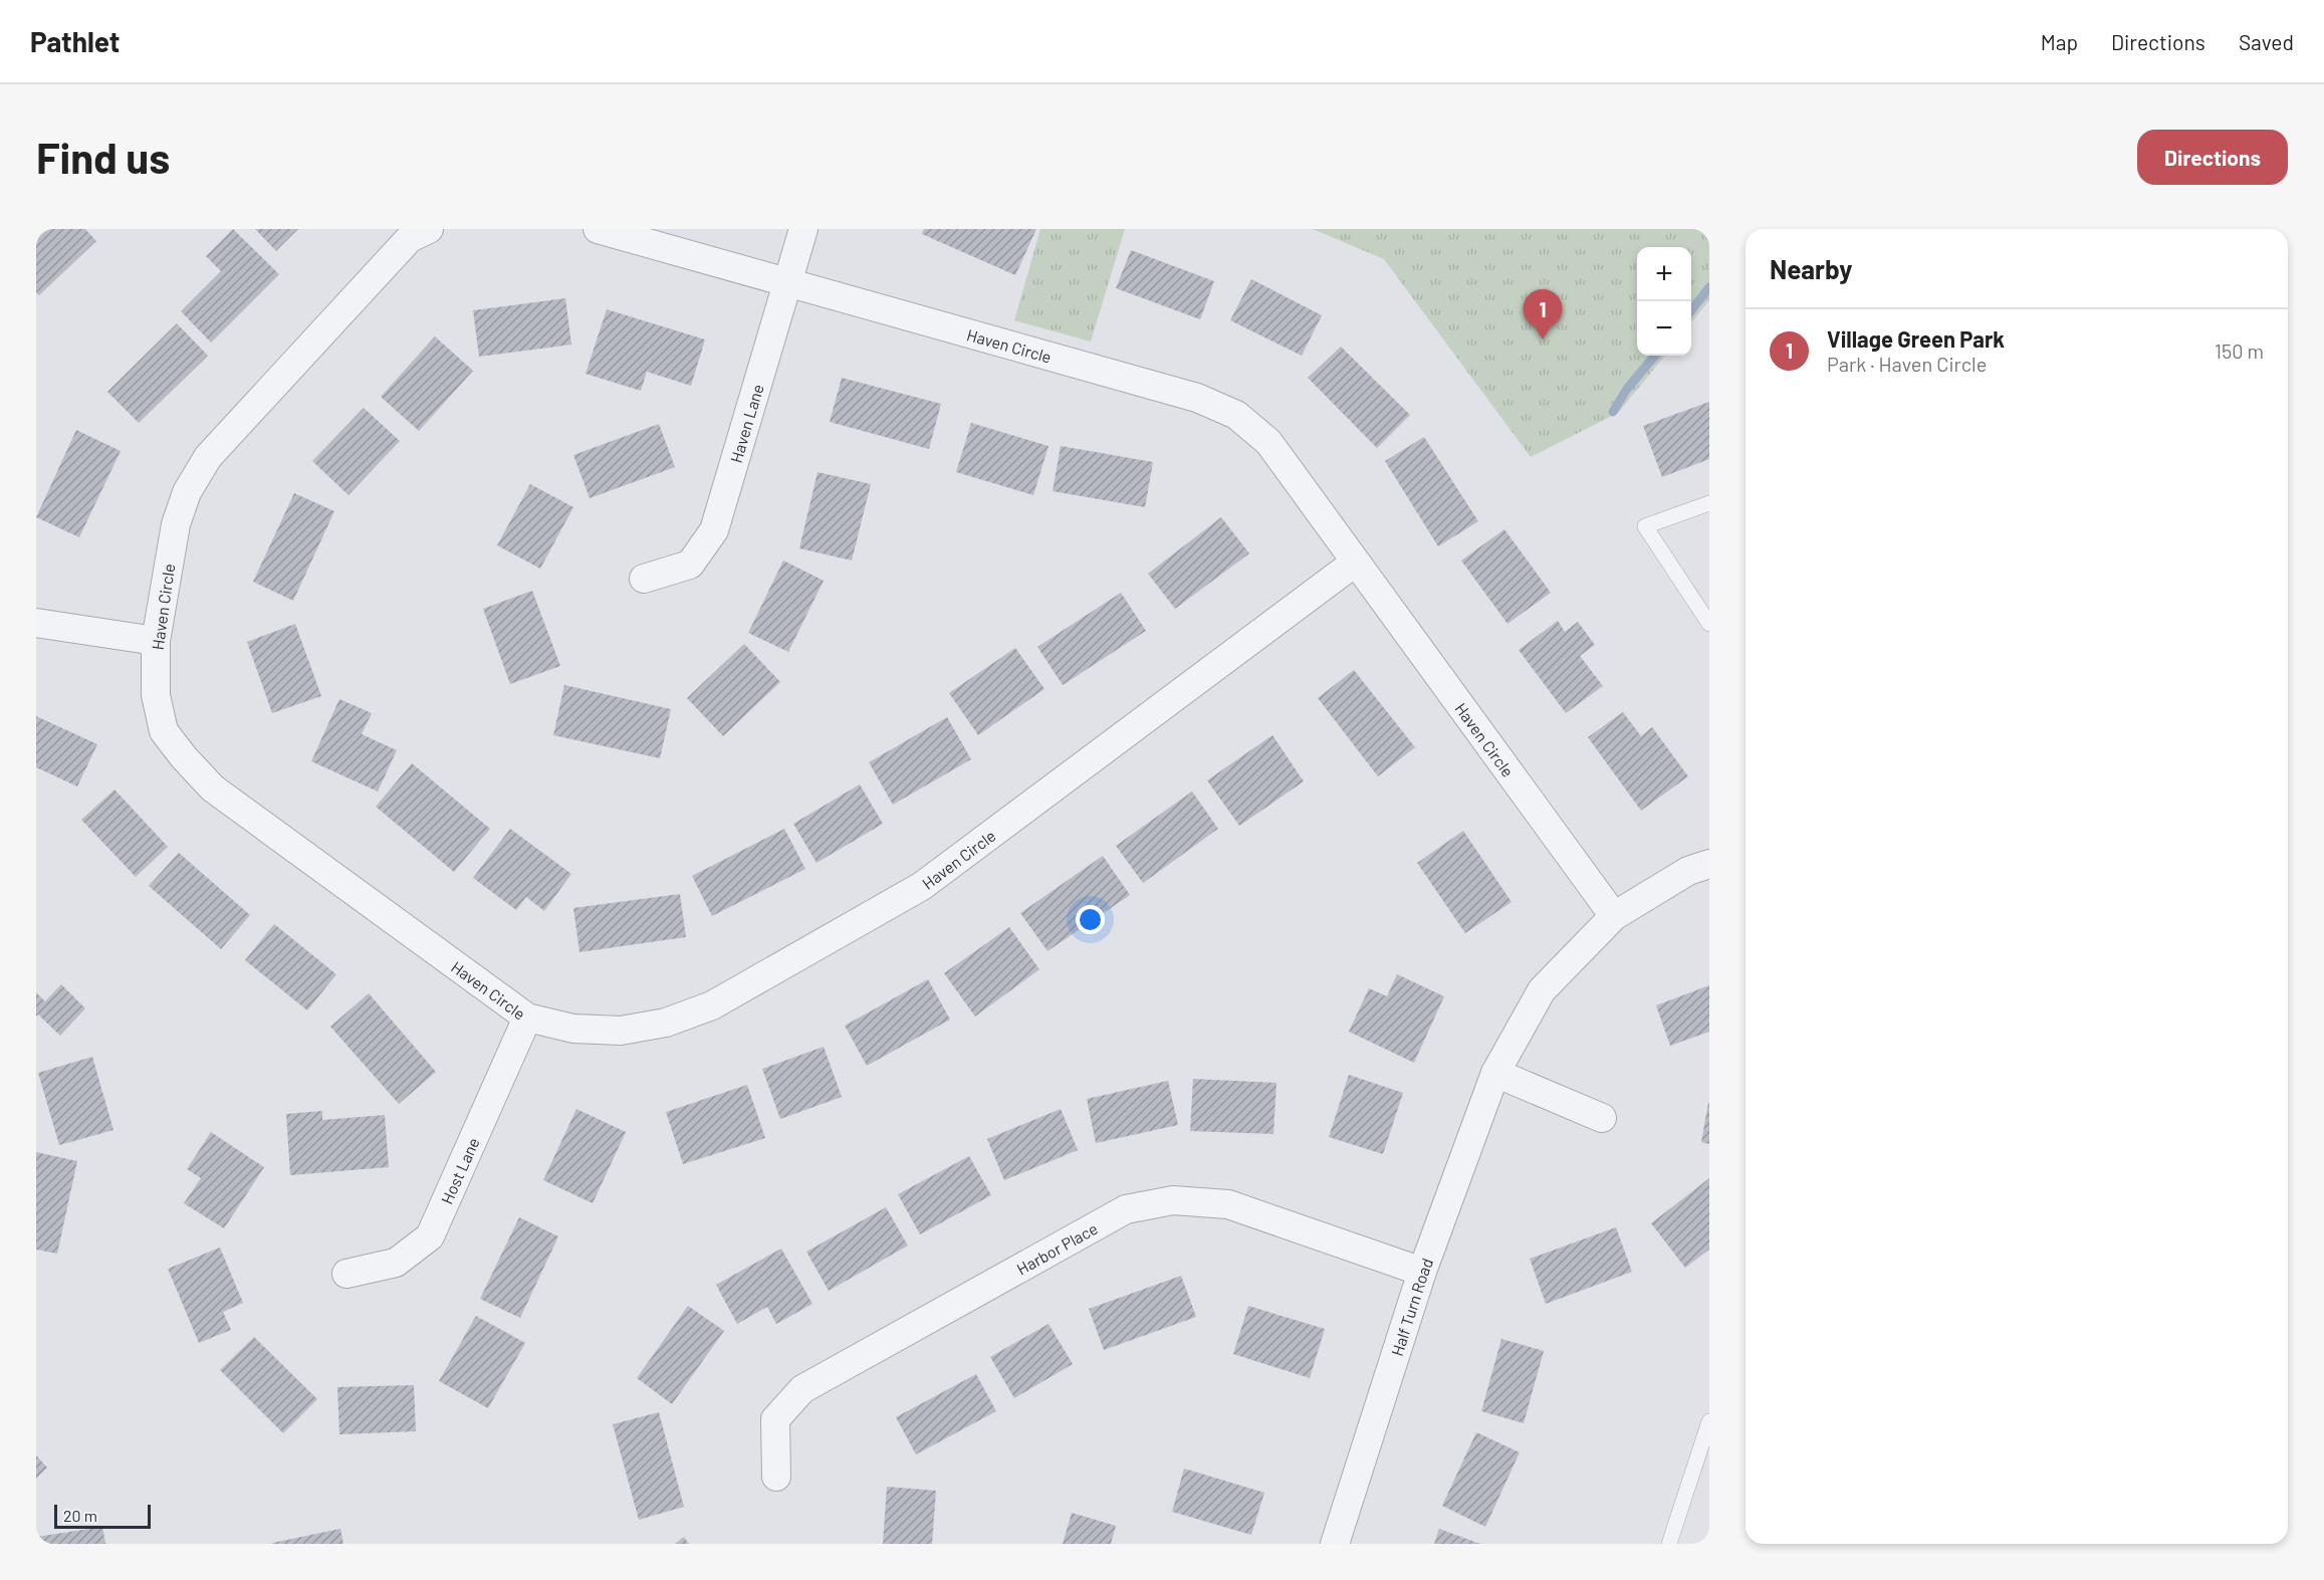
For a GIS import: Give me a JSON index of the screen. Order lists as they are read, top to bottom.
{
  "streets": {
    "street": [
      "Haven Circle",
      "Haven Lane",
      "Host Lane",
      "Harbor Place",
      "Half Turn Road"
    ]
  },
  "crossings": [
    ["Haven Circle", "Haven Lane"],
    ["Haven Circle", "Host Lane"],
    ["Haven Circle", "Half Turn Road"],
    ["Harbor Place", "Half Turn Road"]
  ],
  "scale_bar": "20 m",
  "page": {
    "header": "Pathlet",
    "nav": ["Map", "Directions", "Saved"],
    "buttons": "Directions",
    "title": "Find us",
    "heading": "Nearby",
    "map_buttons": ["+", "−"],
    "pins": "1",
    "list": [
      {
        "mark": "1",
        "name": "Village Green Park",
        "note": "Park · Haven Circle",
        "value": "150 m"
      }
    ],
    "scale": "20 m"
  }
}
